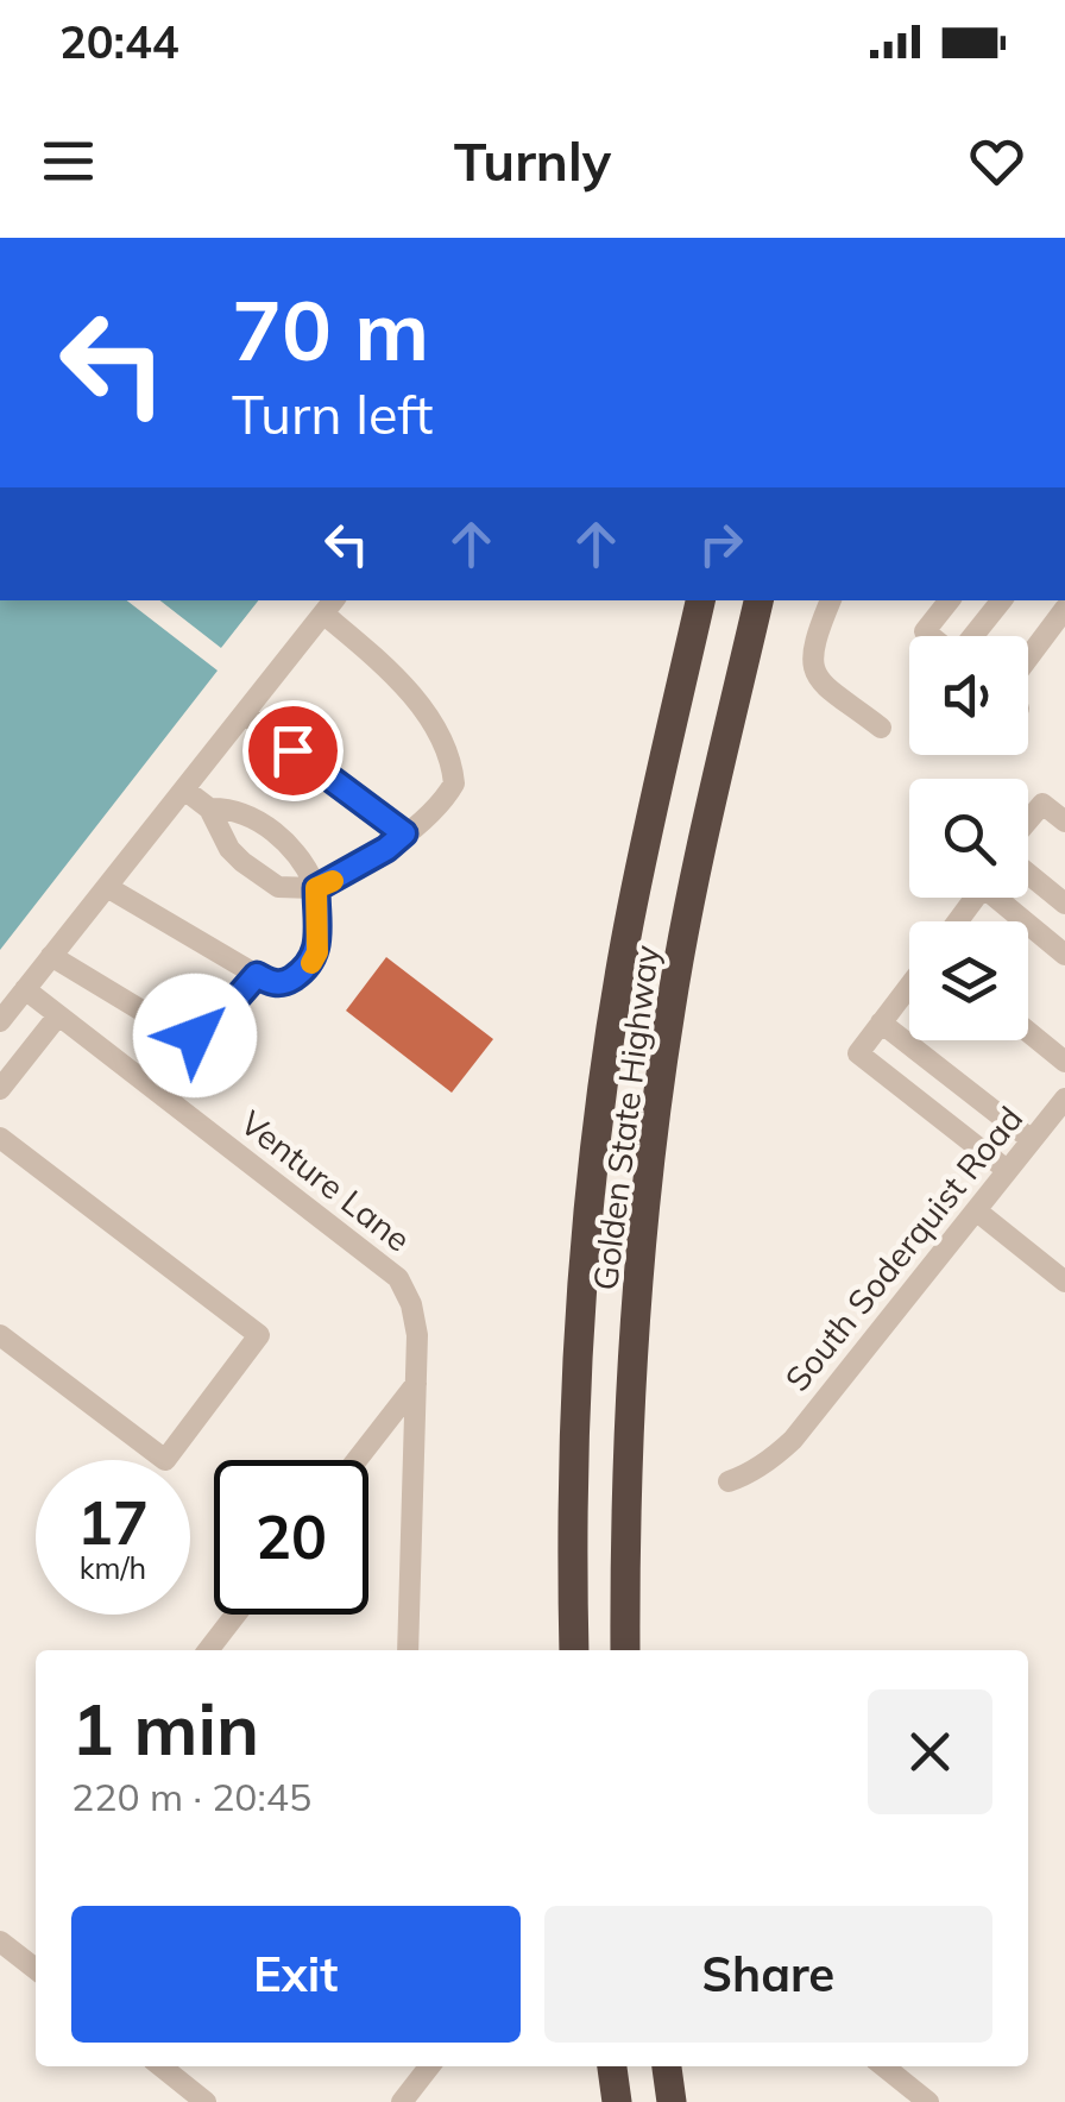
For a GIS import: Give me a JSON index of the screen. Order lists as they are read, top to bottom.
{
  "streets": {
    "highway": ["Golden State Highway"],
    "street": ["Venture Lane", "South Soderquist Road"]
  },
  "page": {
    "status": "20:44",
    "header": "Turnly",
    "turn": ["70 m", "Turn left"],
    "speed": "17 km/h",
    "limit": "20",
    "heading": ["1 min", "220 m · 20:45"],
    "buttons": ["Exit", "Share"]
  }
}
